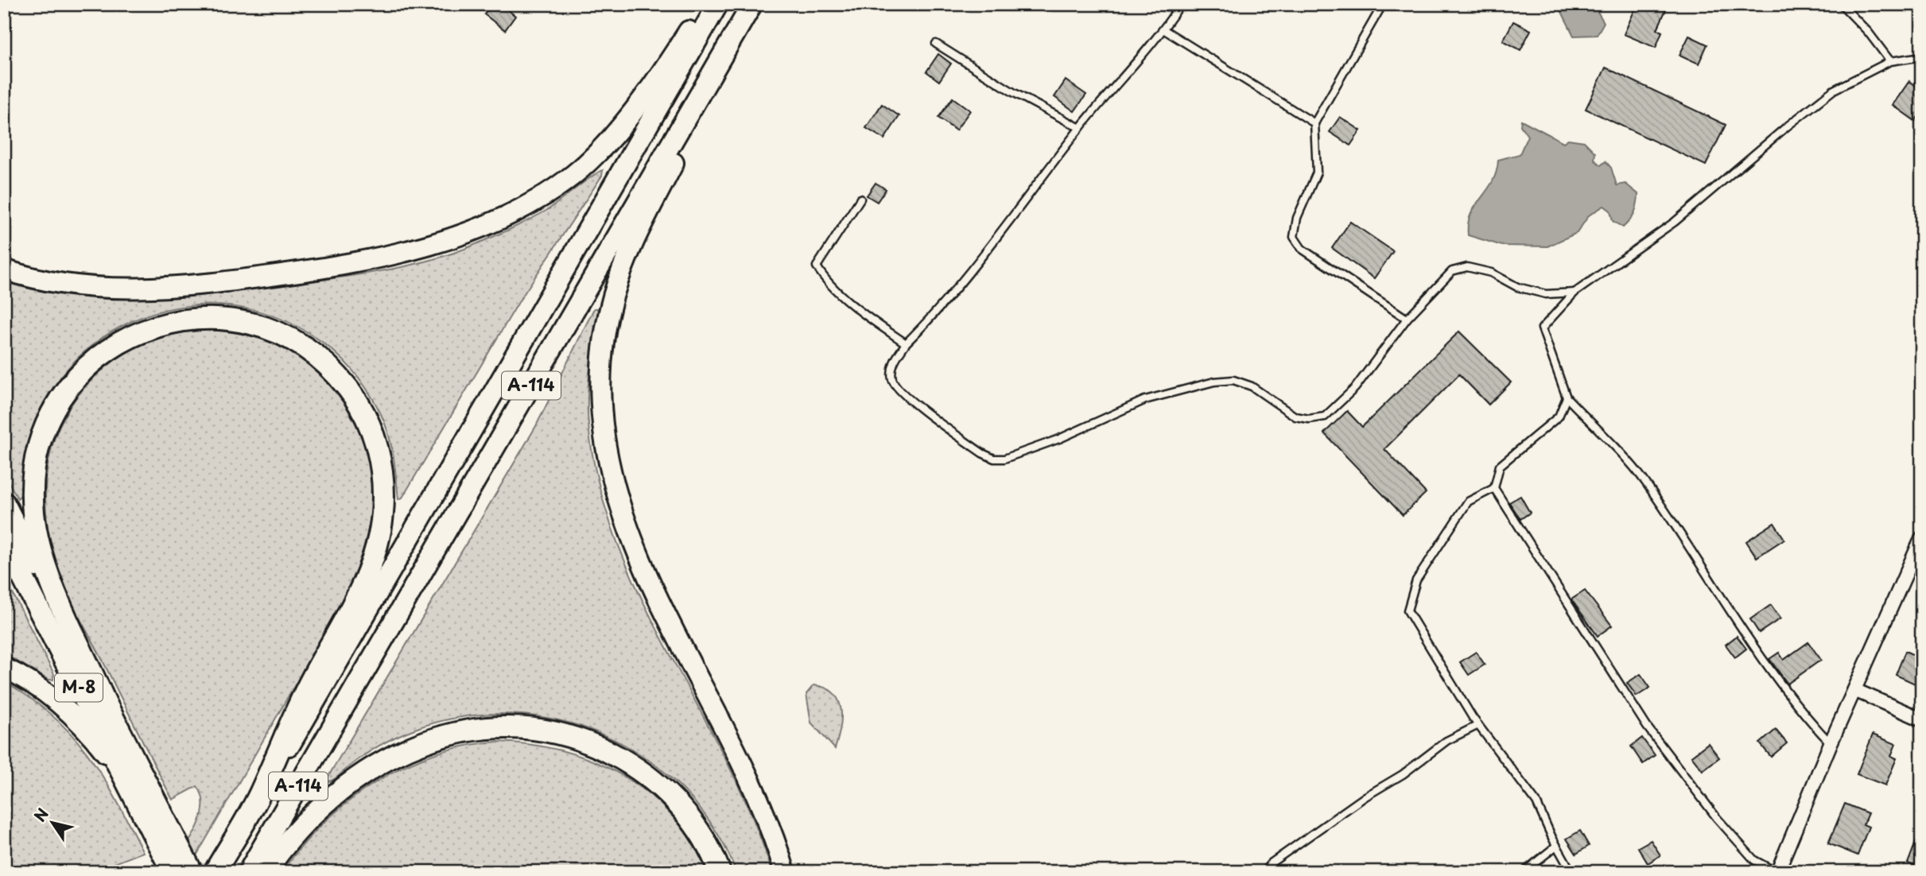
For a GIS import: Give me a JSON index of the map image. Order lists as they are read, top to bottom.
{
  "streets": {
    "highway": ["А-114", "М-8"]
  },
  "north": "top left"
}
